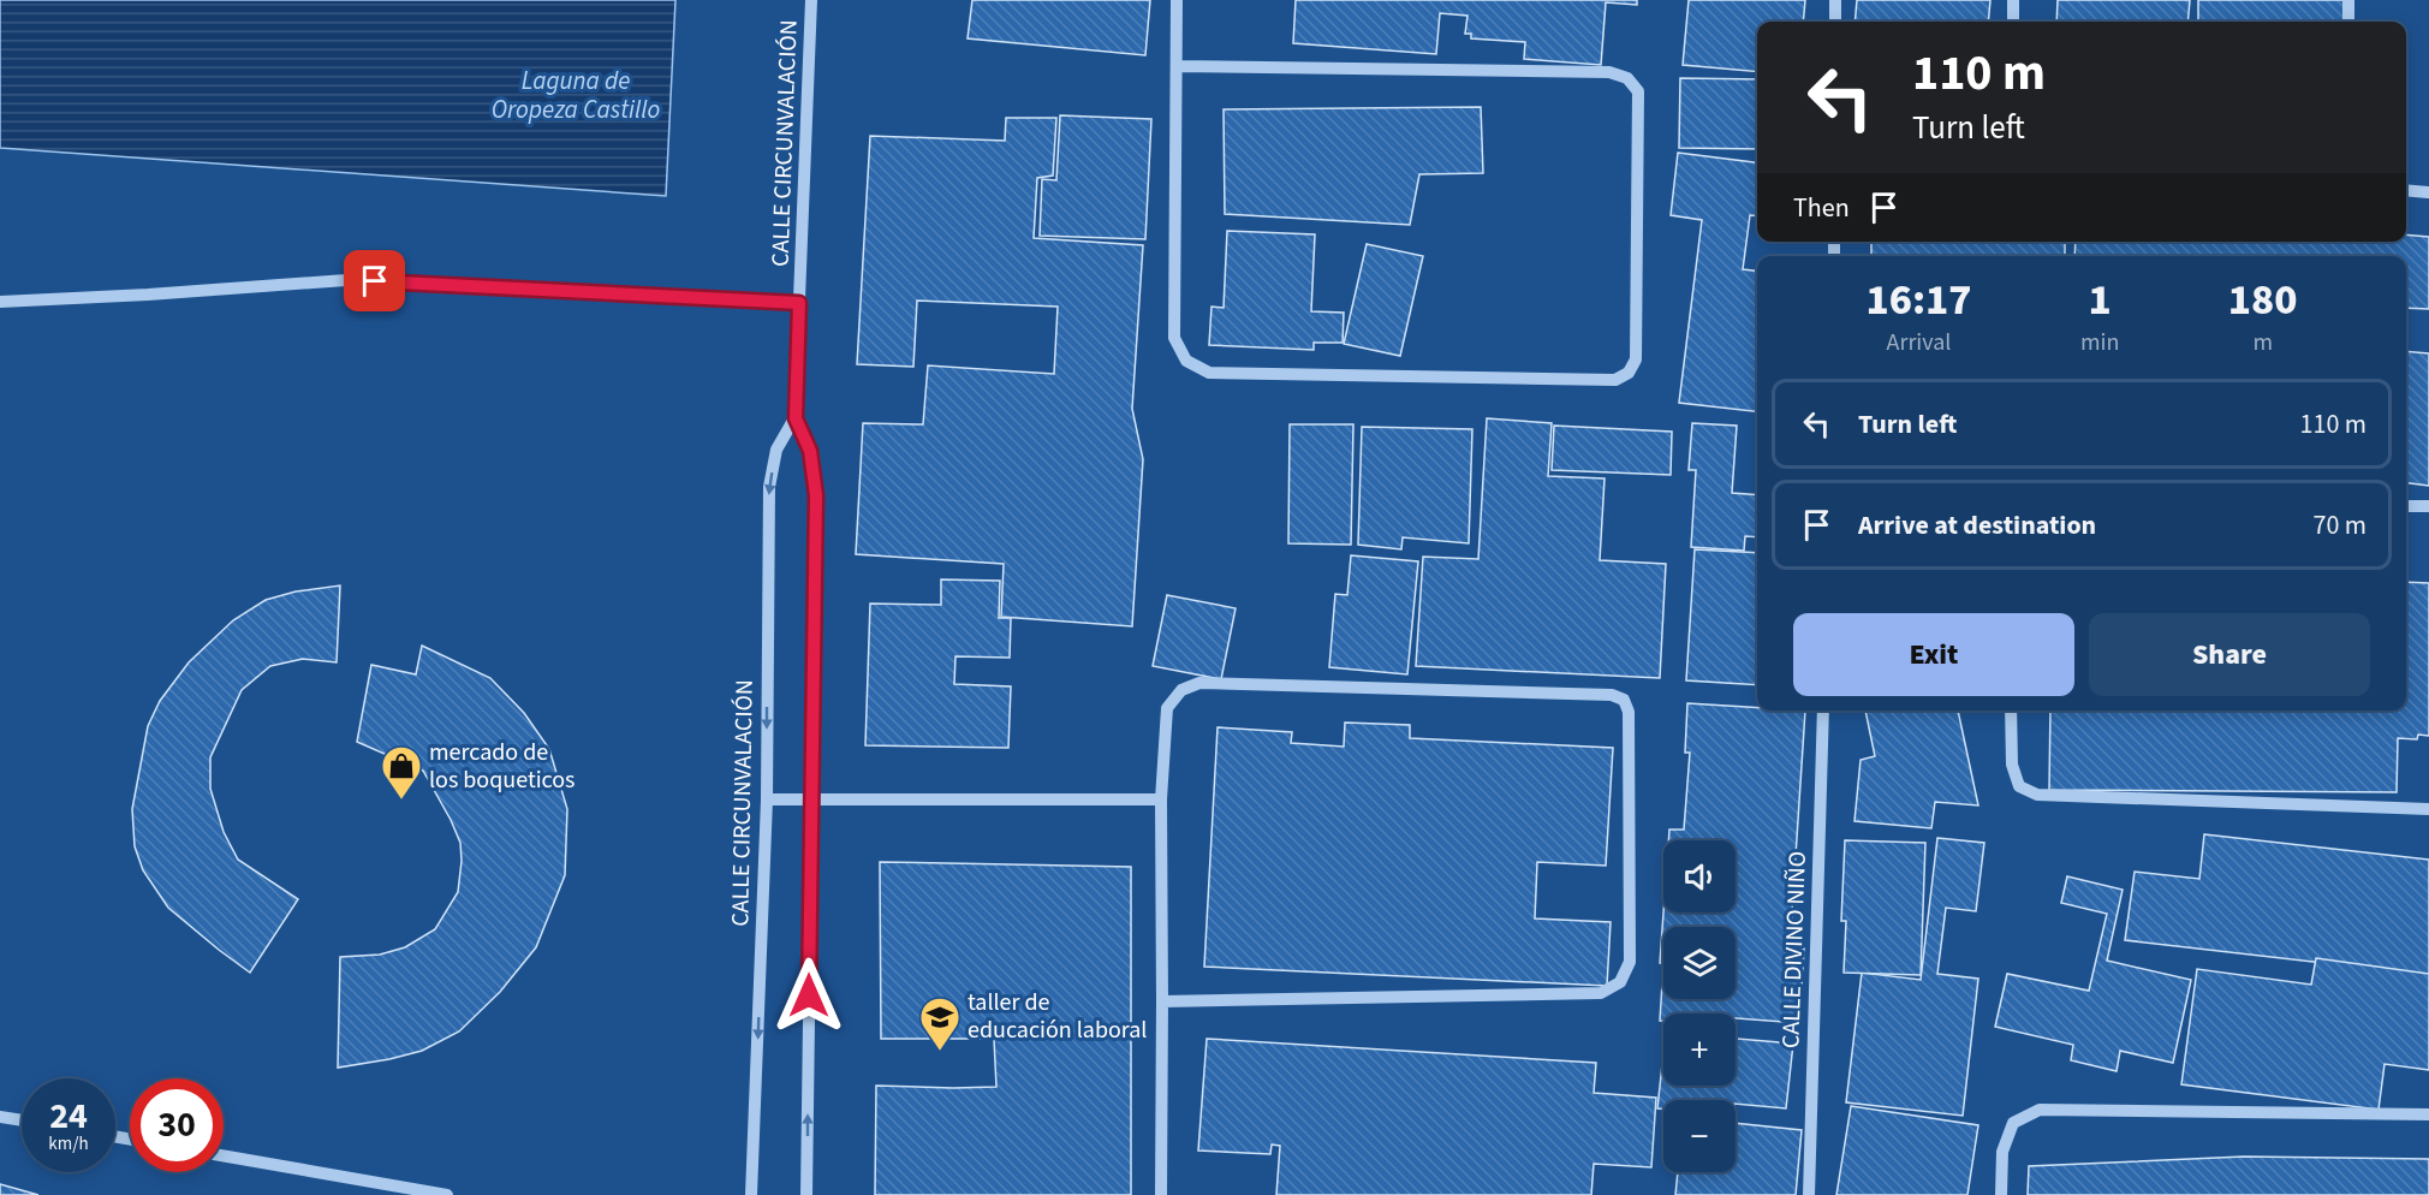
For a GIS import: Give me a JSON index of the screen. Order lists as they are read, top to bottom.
{
  "streets": {
    "street": ["CALLE CIRCUNVALACIÓN", "CALLE DIVINO NIÑO"]
  },
  "water": ["Laguna de Oropeza Castillo"],
  "places": {
    "shop": ["mercado de los boqueticos"],
    "school or university": ["taller de educación laboral"]
  },
  "page": {
    "turn": ["110 m", "Turn left"],
    "then": "Then",
    "eta": [
      "16:17",
      "Arrival",
      "1",
      "min",
      "180",
      "m"
    ],
    "list": [
      {
        "name": "Turn left",
        "value": "110 m"
      },
      {
        "name": "Arrive at destination",
        "value": "70 m"
      }
    ],
    "buttons": ["Exit", "Share"],
    "map_buttons": ["+", "−"],
    "speed": "24 km/h",
    "limit": "30"
  }
}
